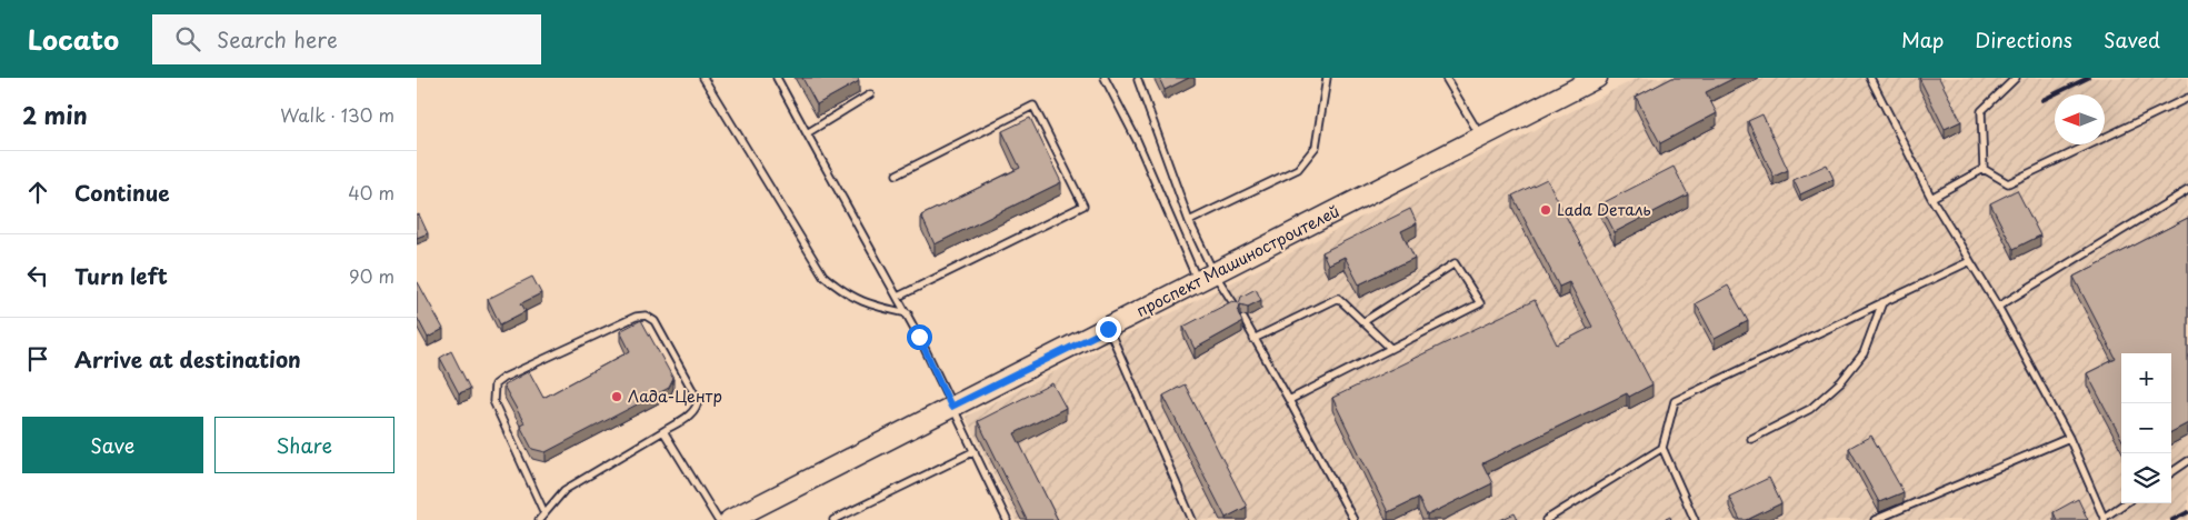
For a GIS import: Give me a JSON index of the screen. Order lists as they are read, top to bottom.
{
  "streets": {
    "main road": ["проспект Машиностроителей"]
  },
  "places": ["Lada Dеталь", "Лада-Центр"],
  "north": "left",
  "page": {
    "header": "Locato",
    "search": "Search here",
    "nav": ["Map", "Directions", "Saved"],
    "heading": ["2 min", "Walk · 130 m"],
    "list": [
      ["Continue", "40 m"],
      ["Turn left", "90 m"],
      "Arrive at destination"
    ],
    "map_buttons": ["+", "−"],
    "buttons": ["Save", "Share"]
  }
}
